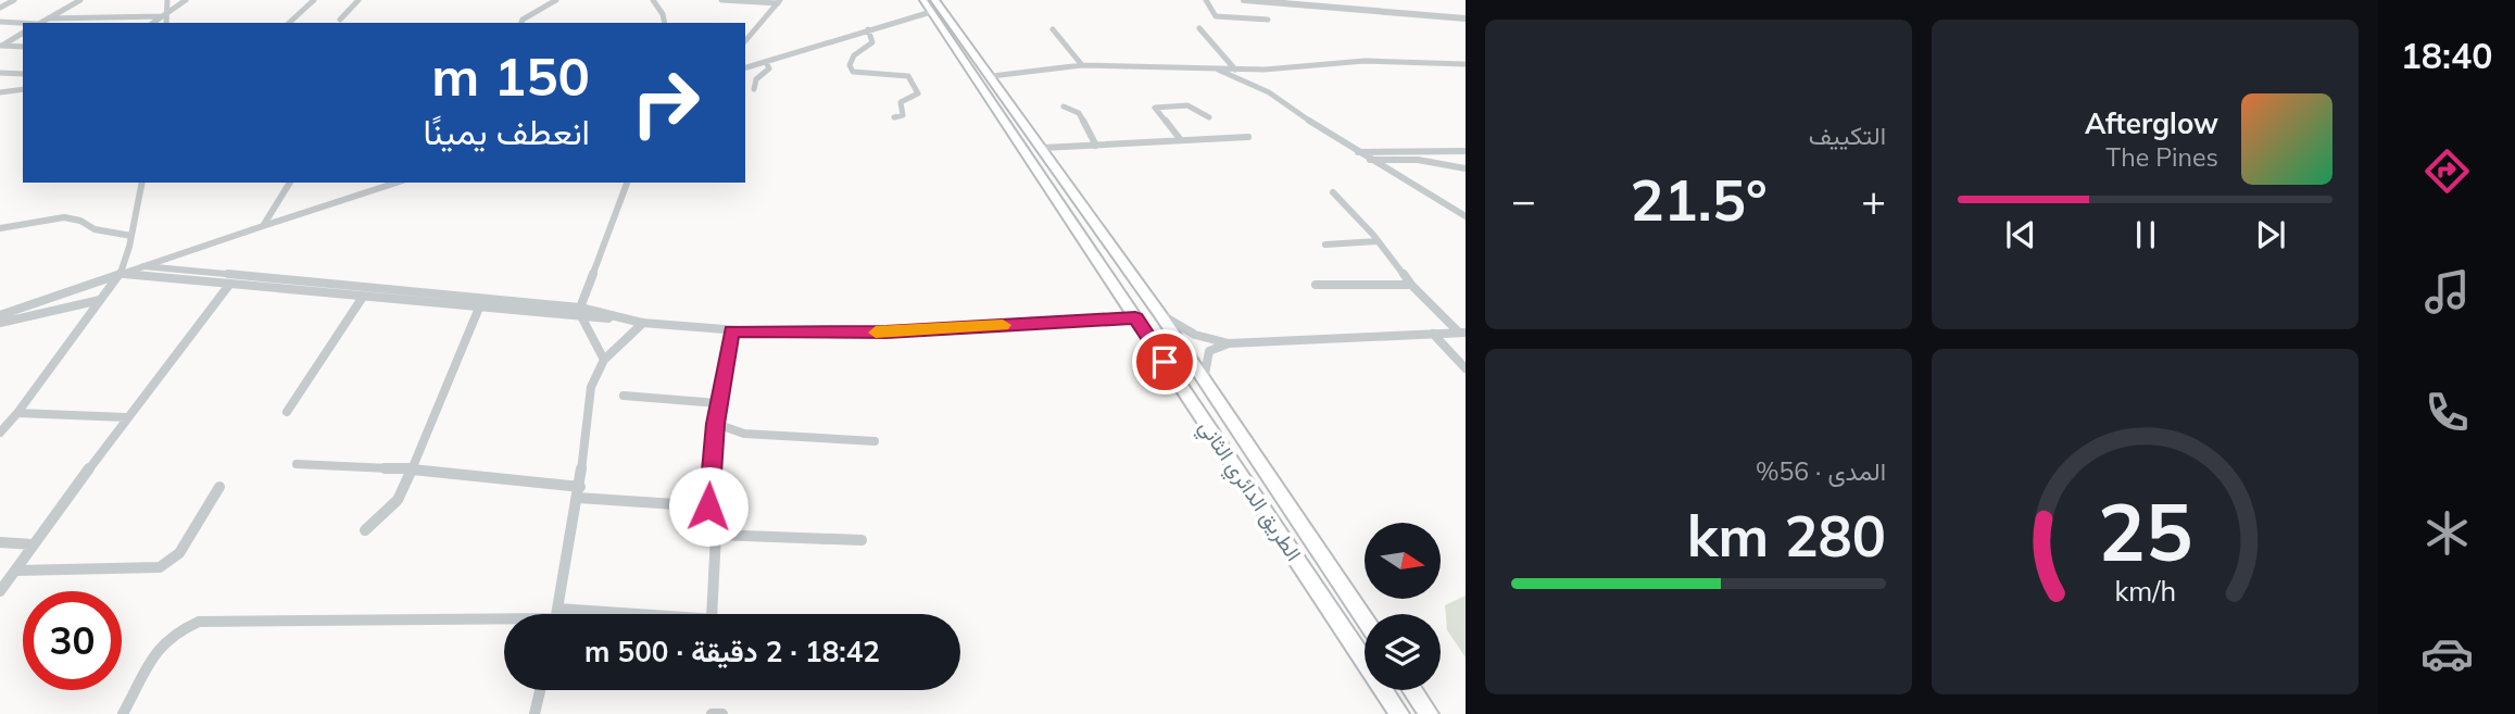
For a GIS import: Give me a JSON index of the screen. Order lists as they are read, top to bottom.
{
  "streets": {
    "highway": ["الطريق الدائري الثاني"]
  },
  "north": "right",
  "page": {
    "tabs": "18:40",
    "tile": [
      "التكييف",
      ["المدى · 56%", "280 km"]
    ],
    "turn": ["150 m", "انعطف يمينًا"],
    "song": ["Afterglow", "The Pines"],
    "heat": ["−", "21.5°", "+"],
    "limit": "30",
    "trip": "18:42 · 2 دقيقة · 500 m",
    "gauge": ["25", "km/h"]
  }
}
